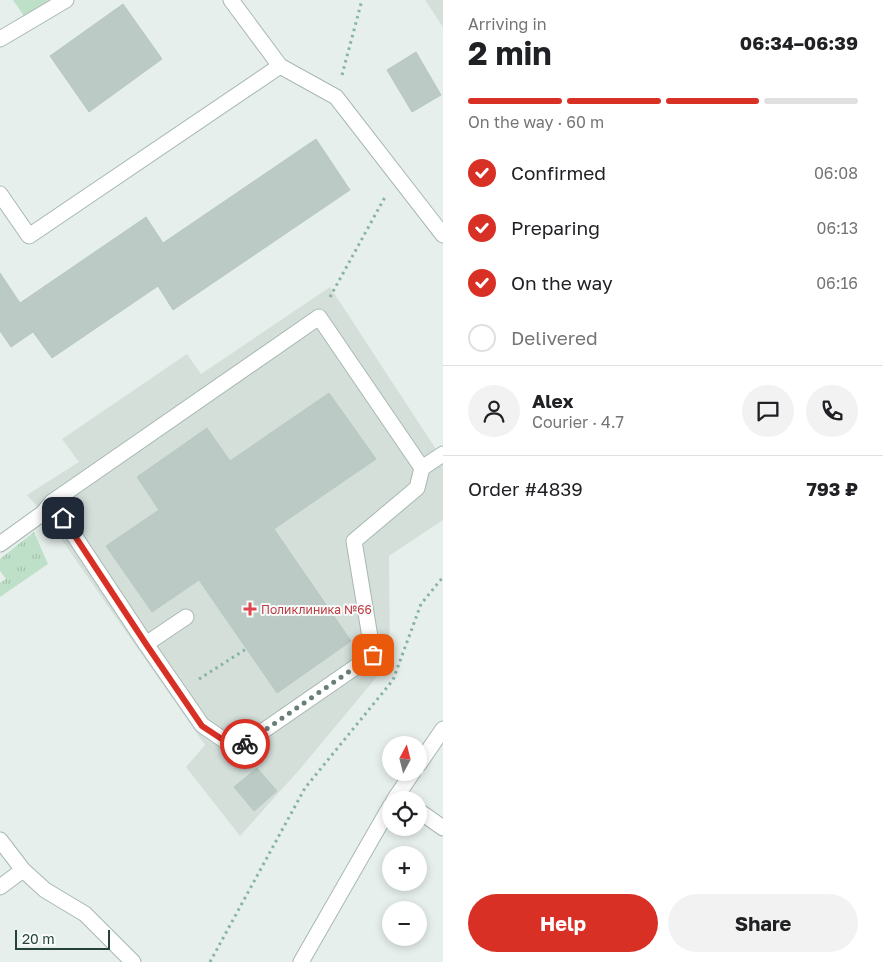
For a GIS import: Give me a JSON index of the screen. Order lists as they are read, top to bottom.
{
  "places": {
    "health": ["Поликлиника №66"]
  },
  "scale_bar": "20 m",
  "north": "top",
  "page": {
    "heading": ["2 min", "Arriving in", "06:34–06:39"],
    "panel": [
      "Alex",
      "Courier · 4.7",
      "Order #4839",
      "793 ₽"
    ],
    "bar": "On the way · 60 m",
    "list": [
      ["Confirmed", "06:08"],
      ["Preparing", "06:13"],
      ["On the way", "06:16"],
      "Delivered"
    ],
    "map_buttons": ["+", "−"],
    "buttons": ["Help", "Share"],
    "scale": "20 m"
  }
}
